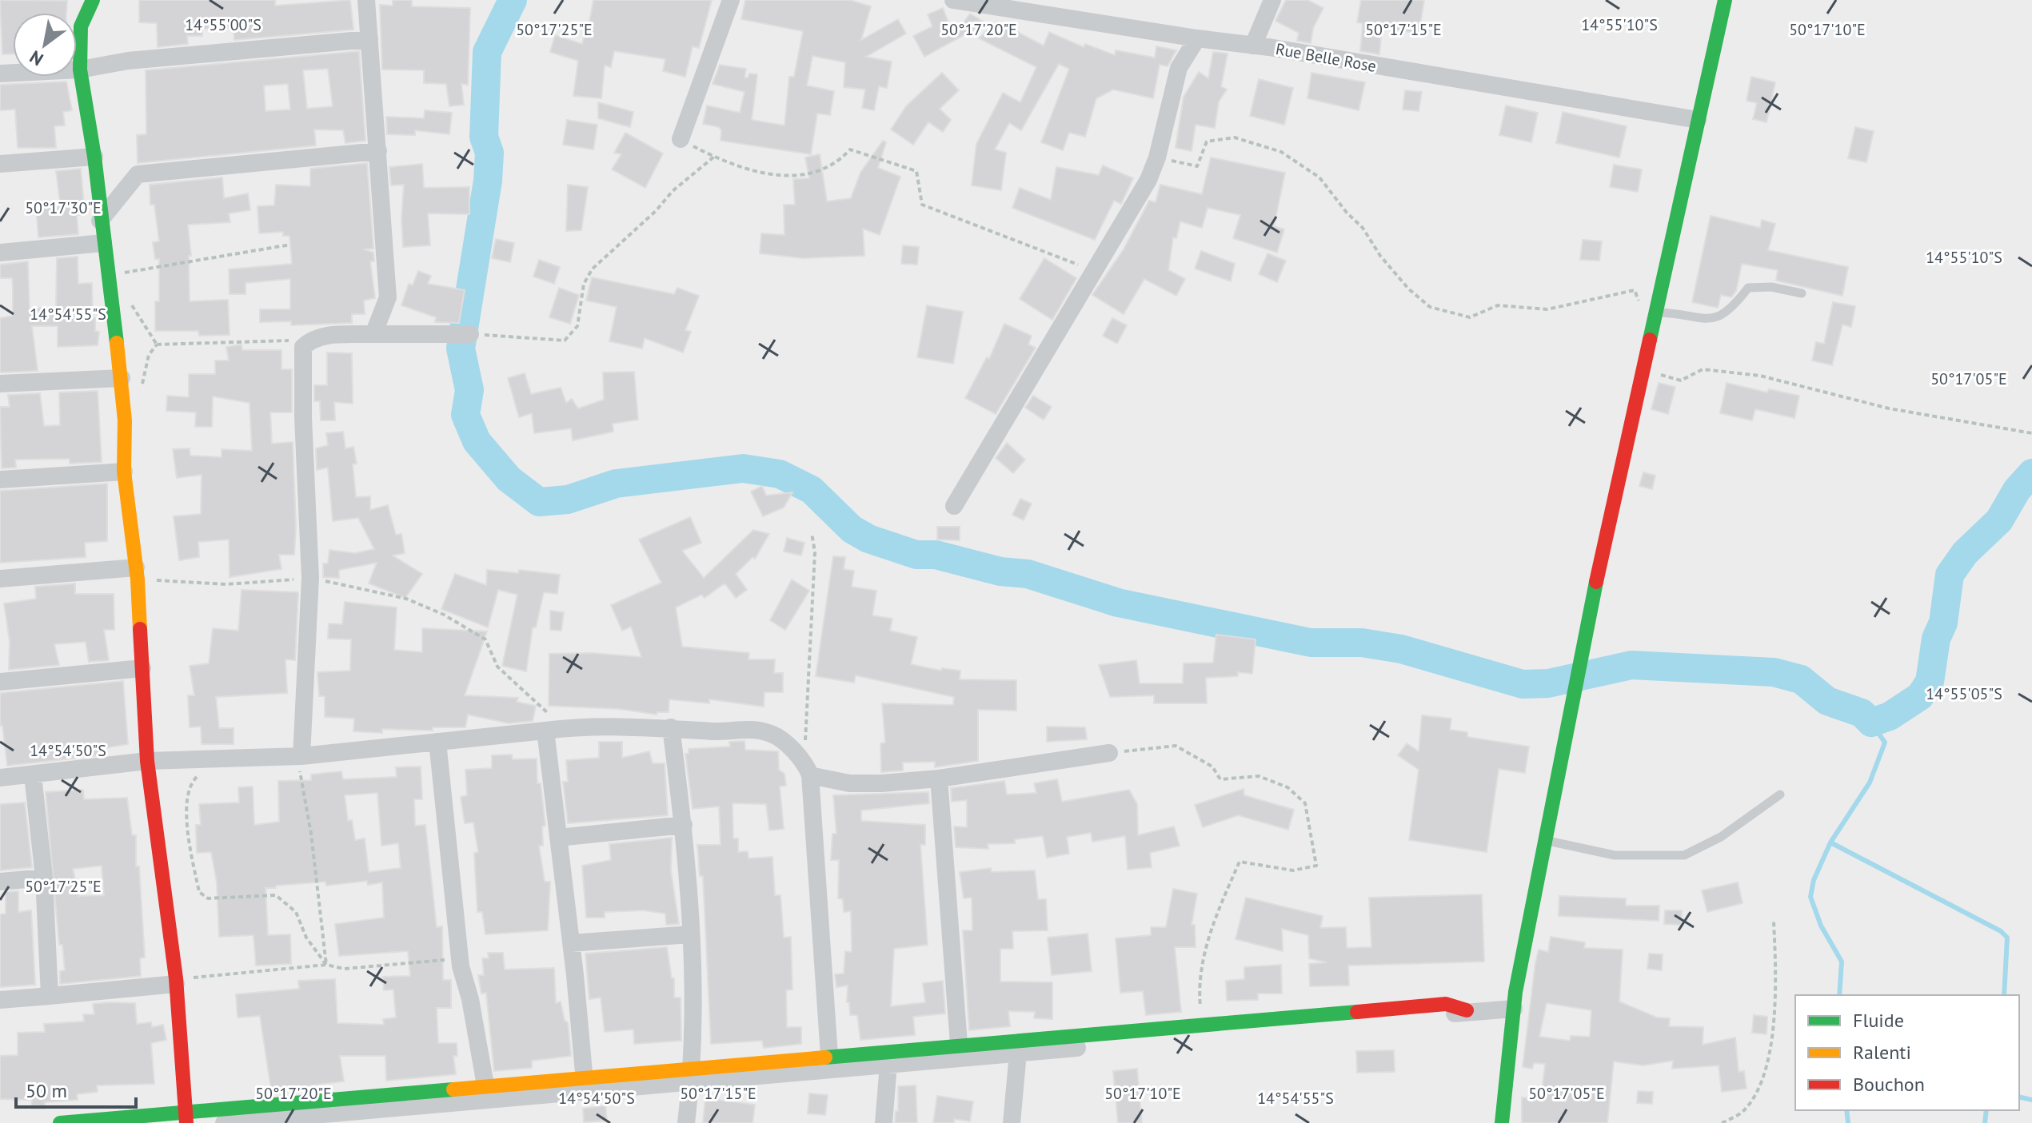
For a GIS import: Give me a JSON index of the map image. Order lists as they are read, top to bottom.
{
  "streets": {
    "street": ["Rue Belle Rose"]
  },
  "legend": ["Fluide", "Ralenti", "Bouchon"],
  "scale_bar": "50 m",
  "north": "bottom left",
  "coordinates": [
    "14°55'00\"S",
    "14°55'10\"S",
    "50°17'25\"E",
    "50°17'20\"E",
    "50°17'15\"E",
    "50°17'10\"E",
    "50°17'30\"E",
    "14°54'55\"S",
    "50°17'05\"E",
    "14°55'05\"S",
    "14°54'50\"S"
  ]
}
